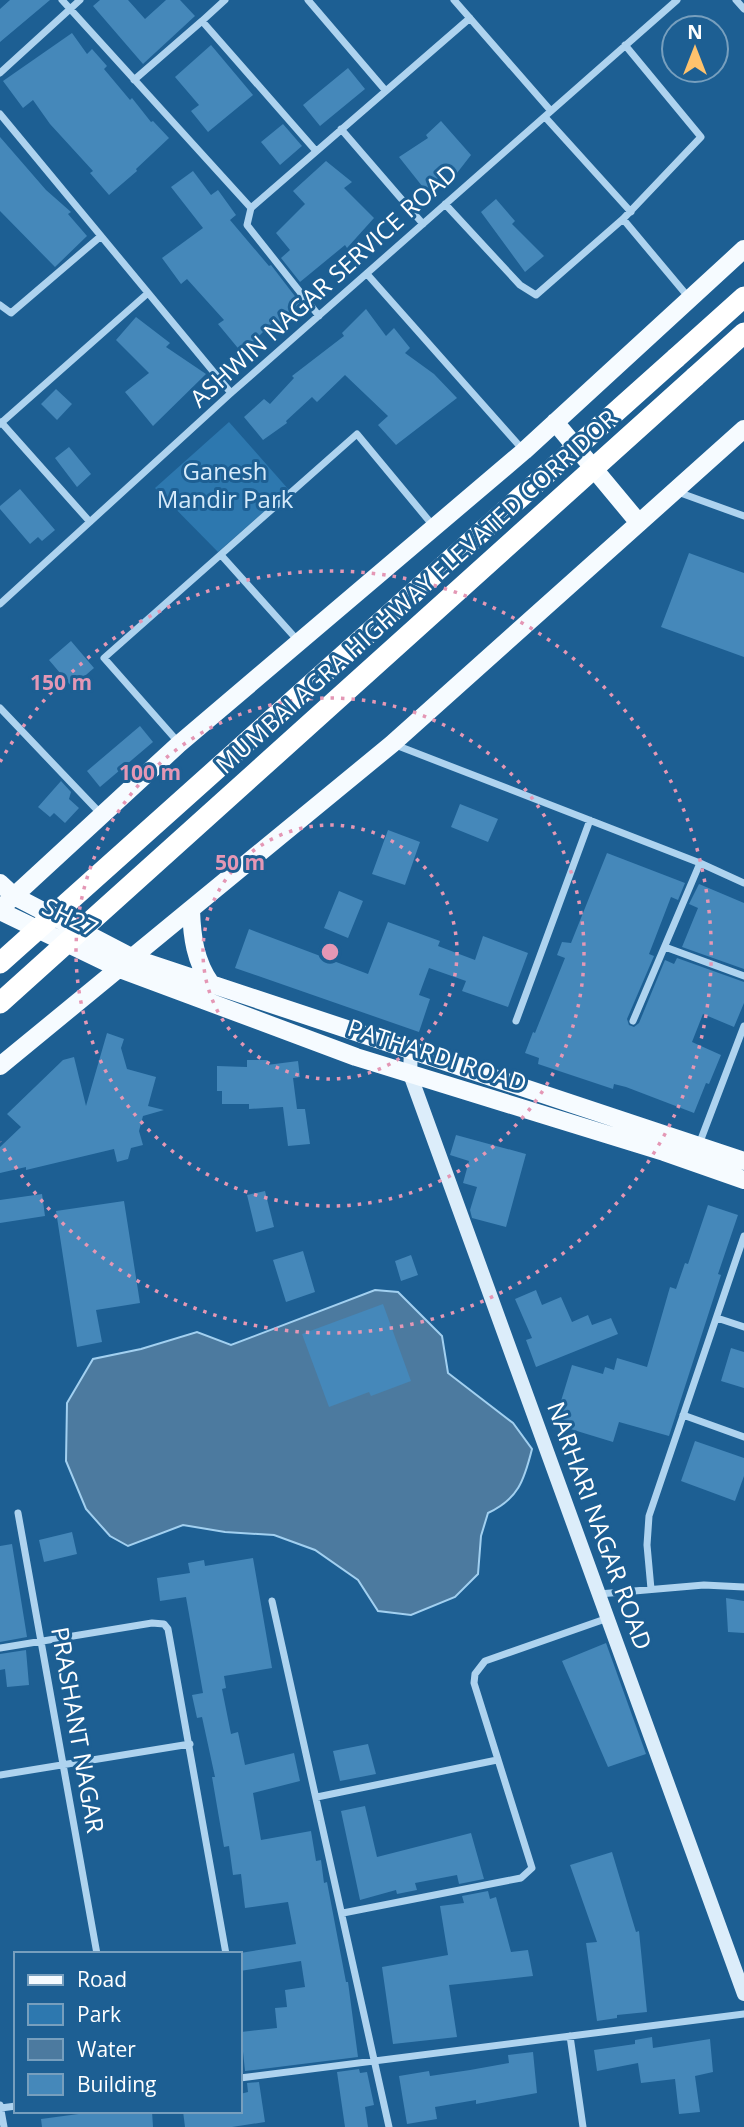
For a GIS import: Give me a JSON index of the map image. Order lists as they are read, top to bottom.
{
  "streets": {
    "highway": ["MUMBAI AGRA HIGHWAY ELEVATED CORRIDOR"],
    "main road": ["SH27", "PATHARDI ROAD"],
    "street": ["ASHWIN NAGAR SERVICE ROAD", "NARHARI NAGAR ROAD", "PRASHANT NAGAR"]
  },
  "crossings": [
    ["SH27", "PATHARDI ROAD"],
    ["PATHARDI ROAD", "NARHARI NAGAR ROAD"]
  ],
  "parks": ["Ganesh Mandir Park"],
  "legend": [
    "Road",
    "Park",
    "Water",
    "Building"
  ],
  "north": "top",
  "rings": ["150 m", "100 m", "50 m"]
}
